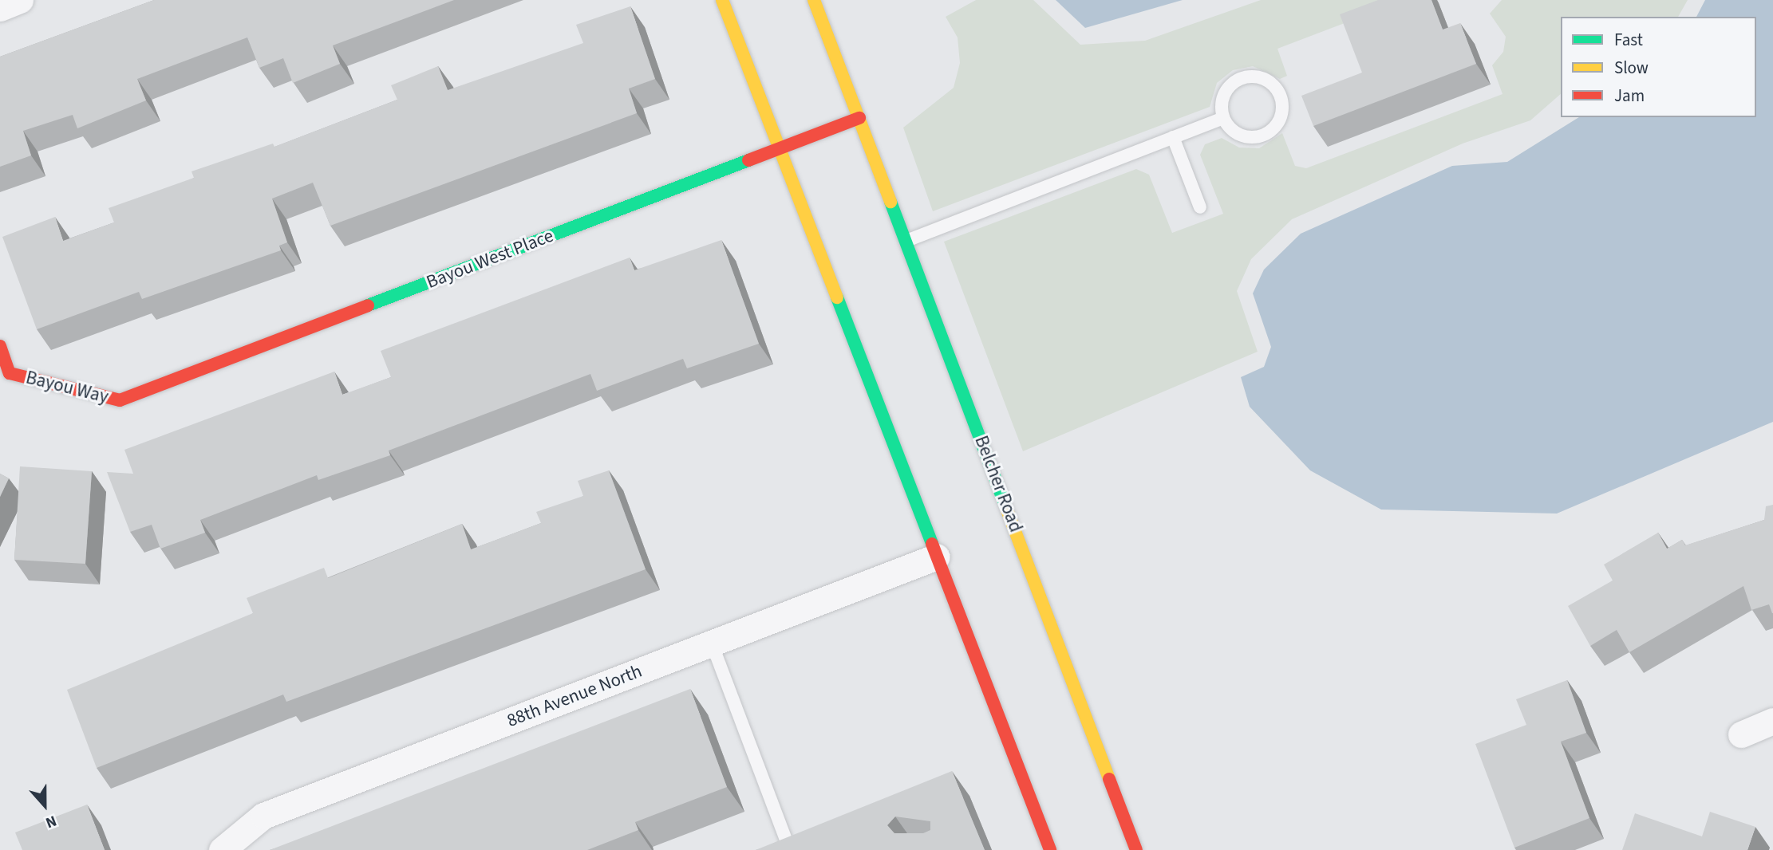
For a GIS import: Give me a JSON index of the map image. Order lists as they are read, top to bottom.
{
  "streets": {
    "main road": ["Bayou West Place", "Bayou Way", "Belcher Road"],
    "street": ["88th Avenue North"]
  },
  "crossings": [
    ["Bayou West Place", "Bayou Way"],
    ["Bayou West Place", "Belcher Road"]
  ],
  "legend": ["Fast", "Slow", "Jam"],
  "north": "bottom"
}
